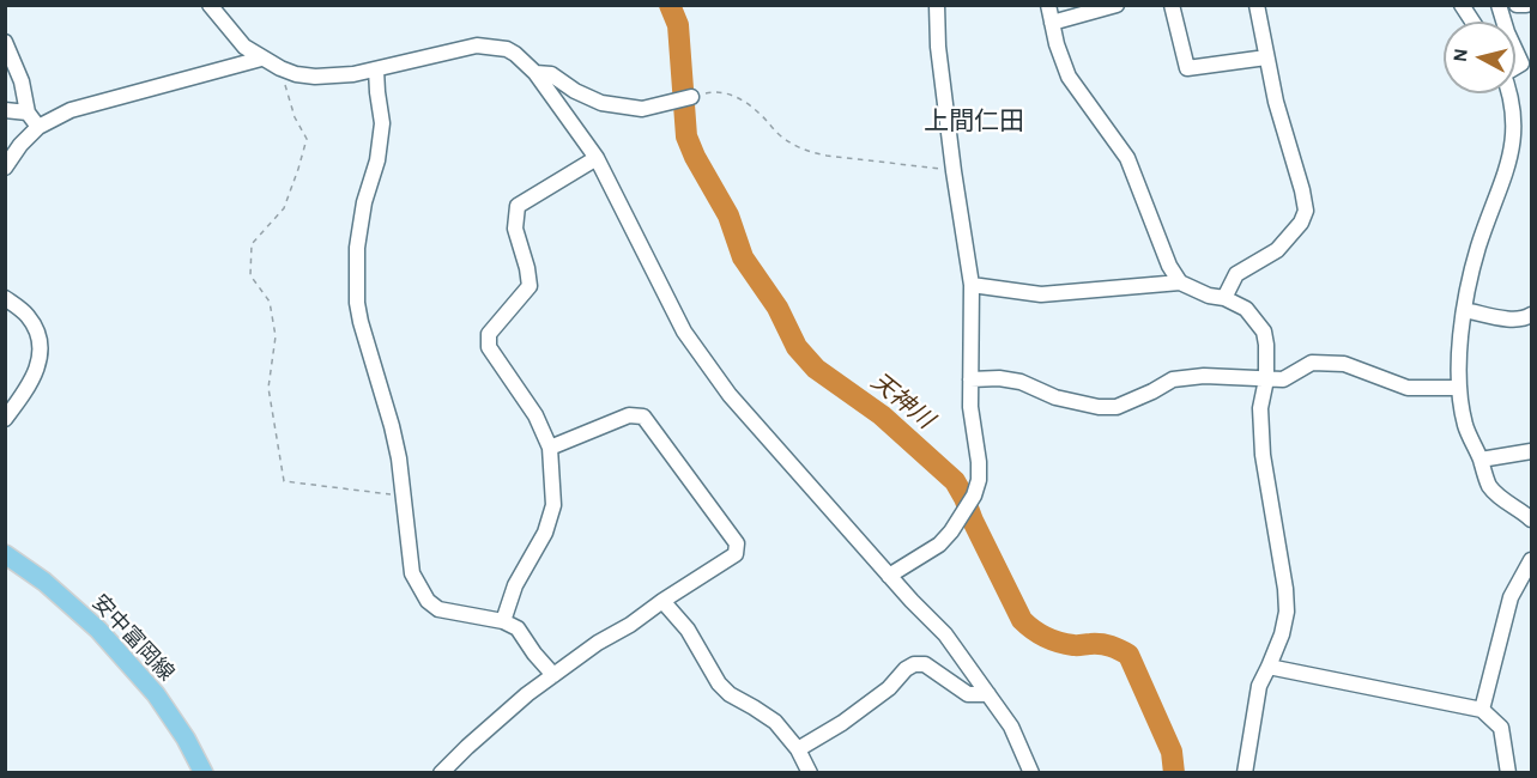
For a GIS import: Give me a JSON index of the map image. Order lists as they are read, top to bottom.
{
  "streets": {
    "main road": ["安中富岡線"]
  },
  "districts": ["上間仁田"],
  "water": ["天神川"],
  "north": "left"
}
